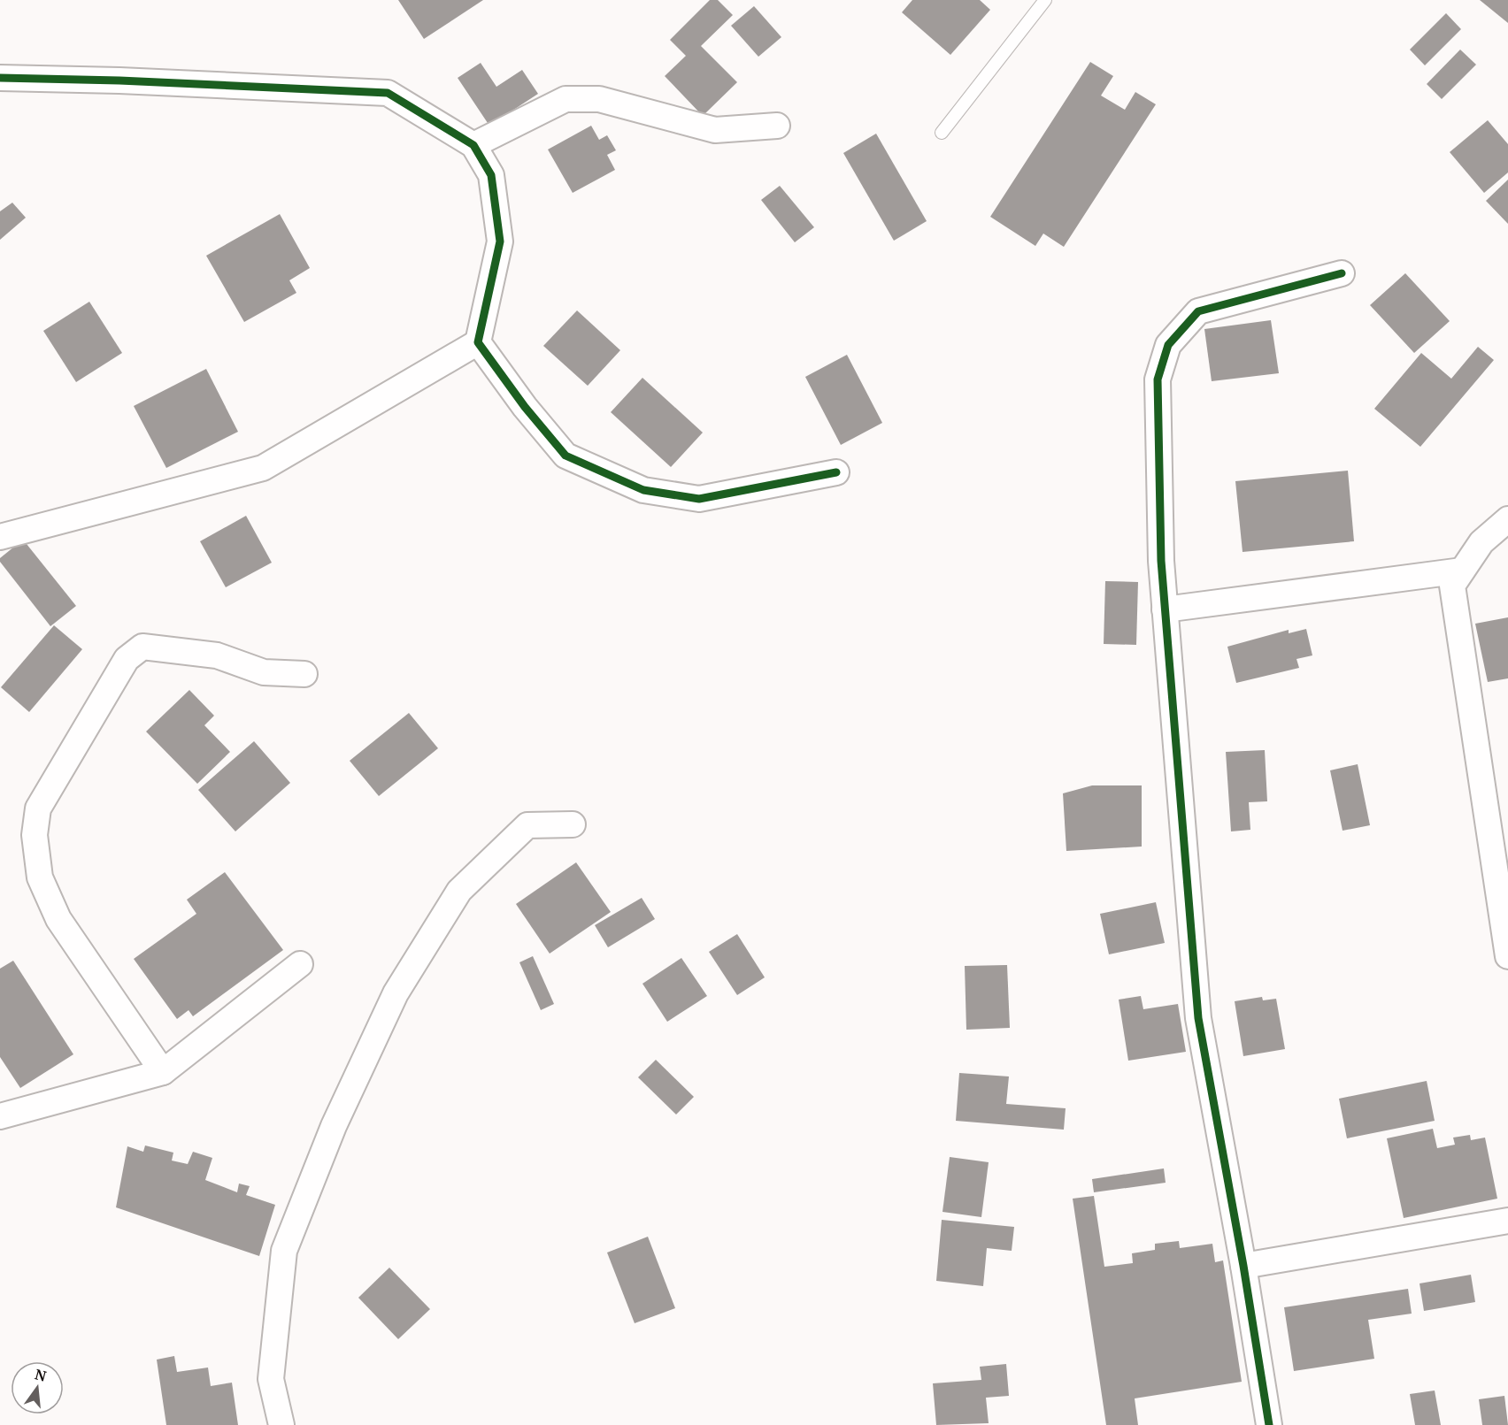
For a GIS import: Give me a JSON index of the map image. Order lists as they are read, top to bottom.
{
  "north": "top"
}
